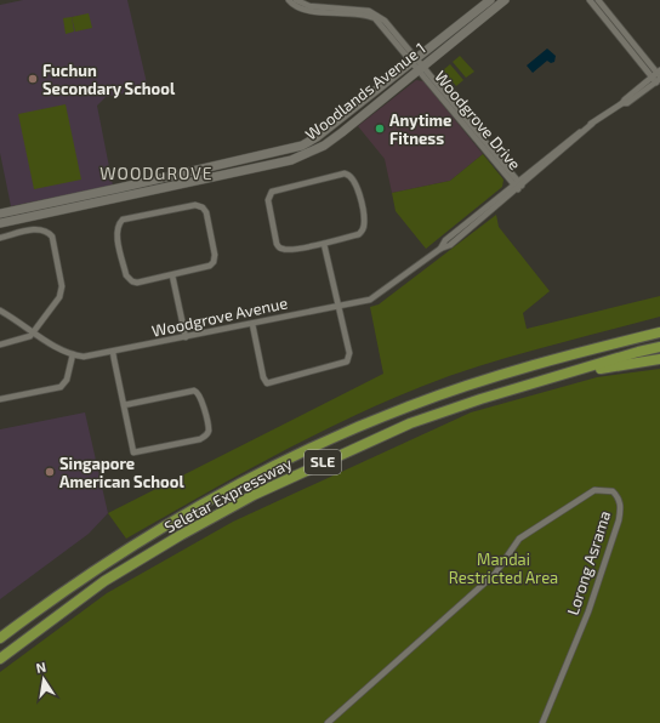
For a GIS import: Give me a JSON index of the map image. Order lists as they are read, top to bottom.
{
  "streets": {
    "highway": ["SLE", "Seletar Expressway"],
    "main road": ["Woodlands Avenue 1"],
    "street": ["Woodgrove Drive", "Woodgrove Avenue", "Lorong Asrama"]
  },
  "crossings": [
    ["Woodlands Avenue 1", "Woodgrove Drive"],
    ["Woodgrove Drive", "Woodgrove Avenue"]
  ],
  "districts": ["WOODGROVE"],
  "parks": ["Mandai Restricted Area"],
  "places": ["Fuchun Secondary School", "Anytime Fitness", "Singapore American School"],
  "north": "top"
}
